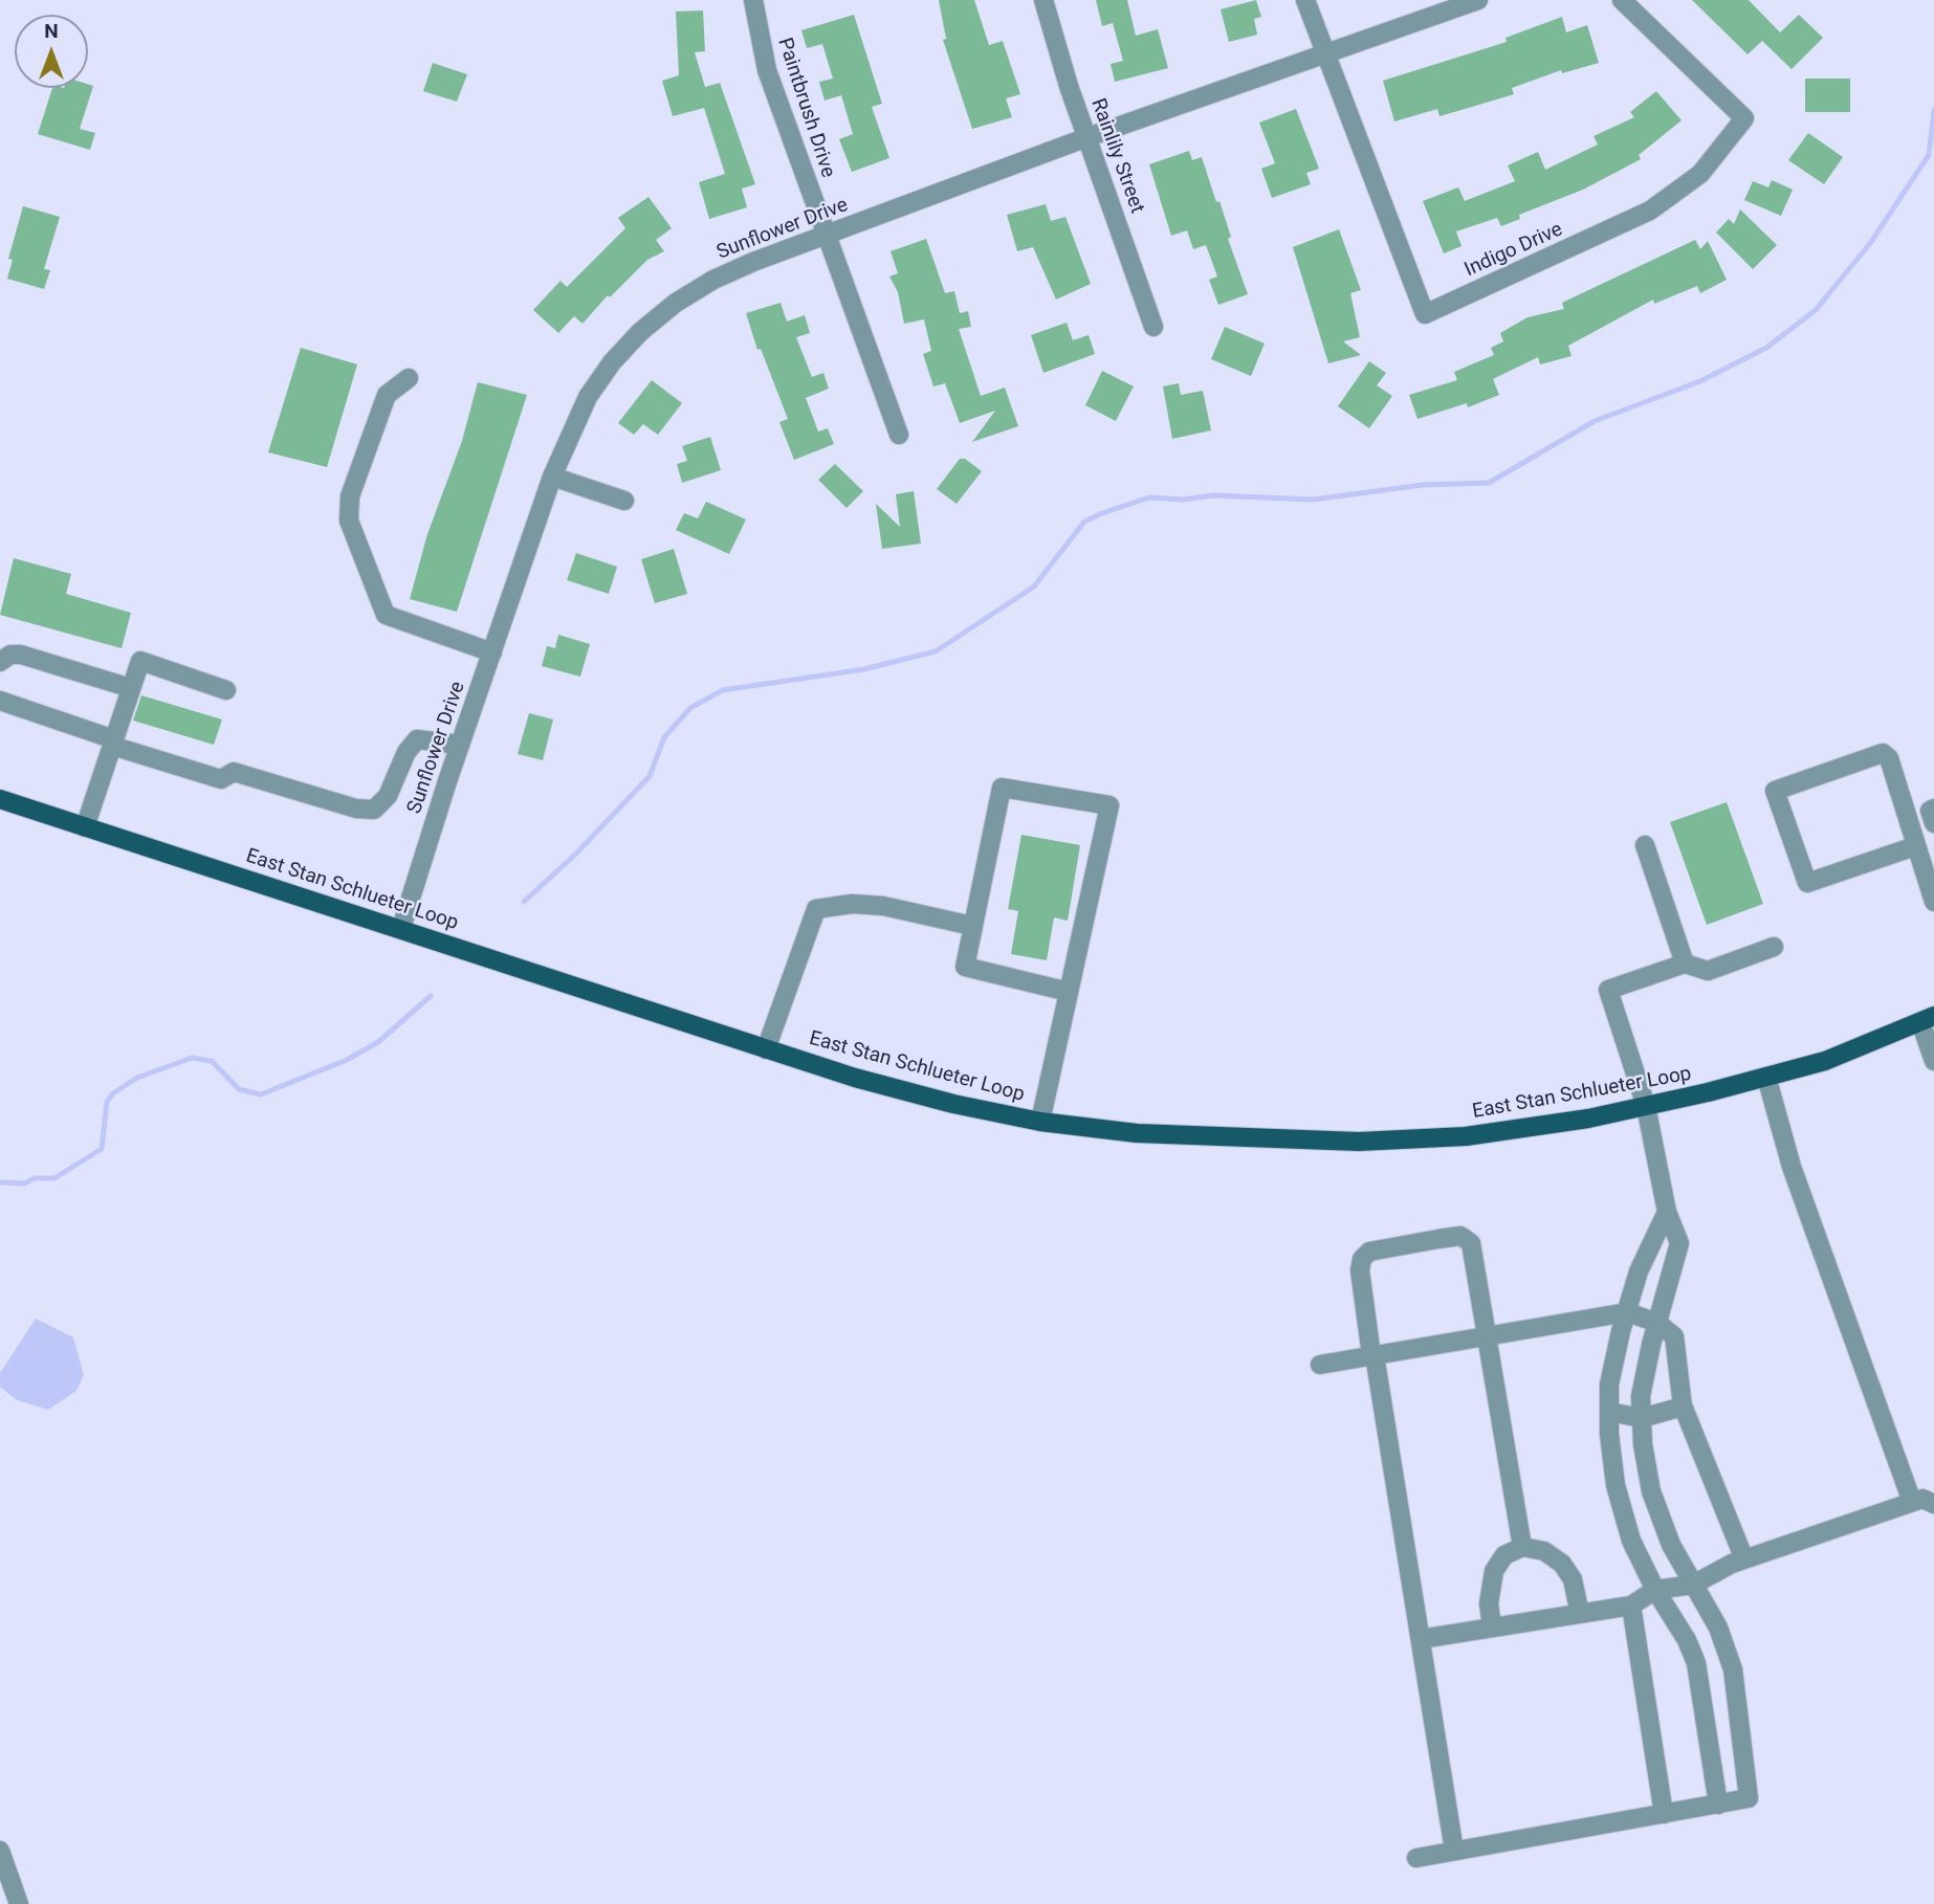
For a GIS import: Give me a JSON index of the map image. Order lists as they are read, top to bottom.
{
  "streets": {
    "main road": ["East Stan Schlueter Loop"],
    "street": [
      "Paintbrush Drive",
      "Rainlily Street",
      "Sunflower Drive",
      "Indigo Drive"
    ]
  },
  "crossings": [
    ["Paintbrush Drive", "Sunflower Drive"],
    ["Rainlily Street", "Sunflower Drive"],
    ["Sunflower Drive", "Indigo Drive"],
    ["Sunflower Drive", "East Stan Schlueter Loop"]
  ],
  "north": "top"
}
